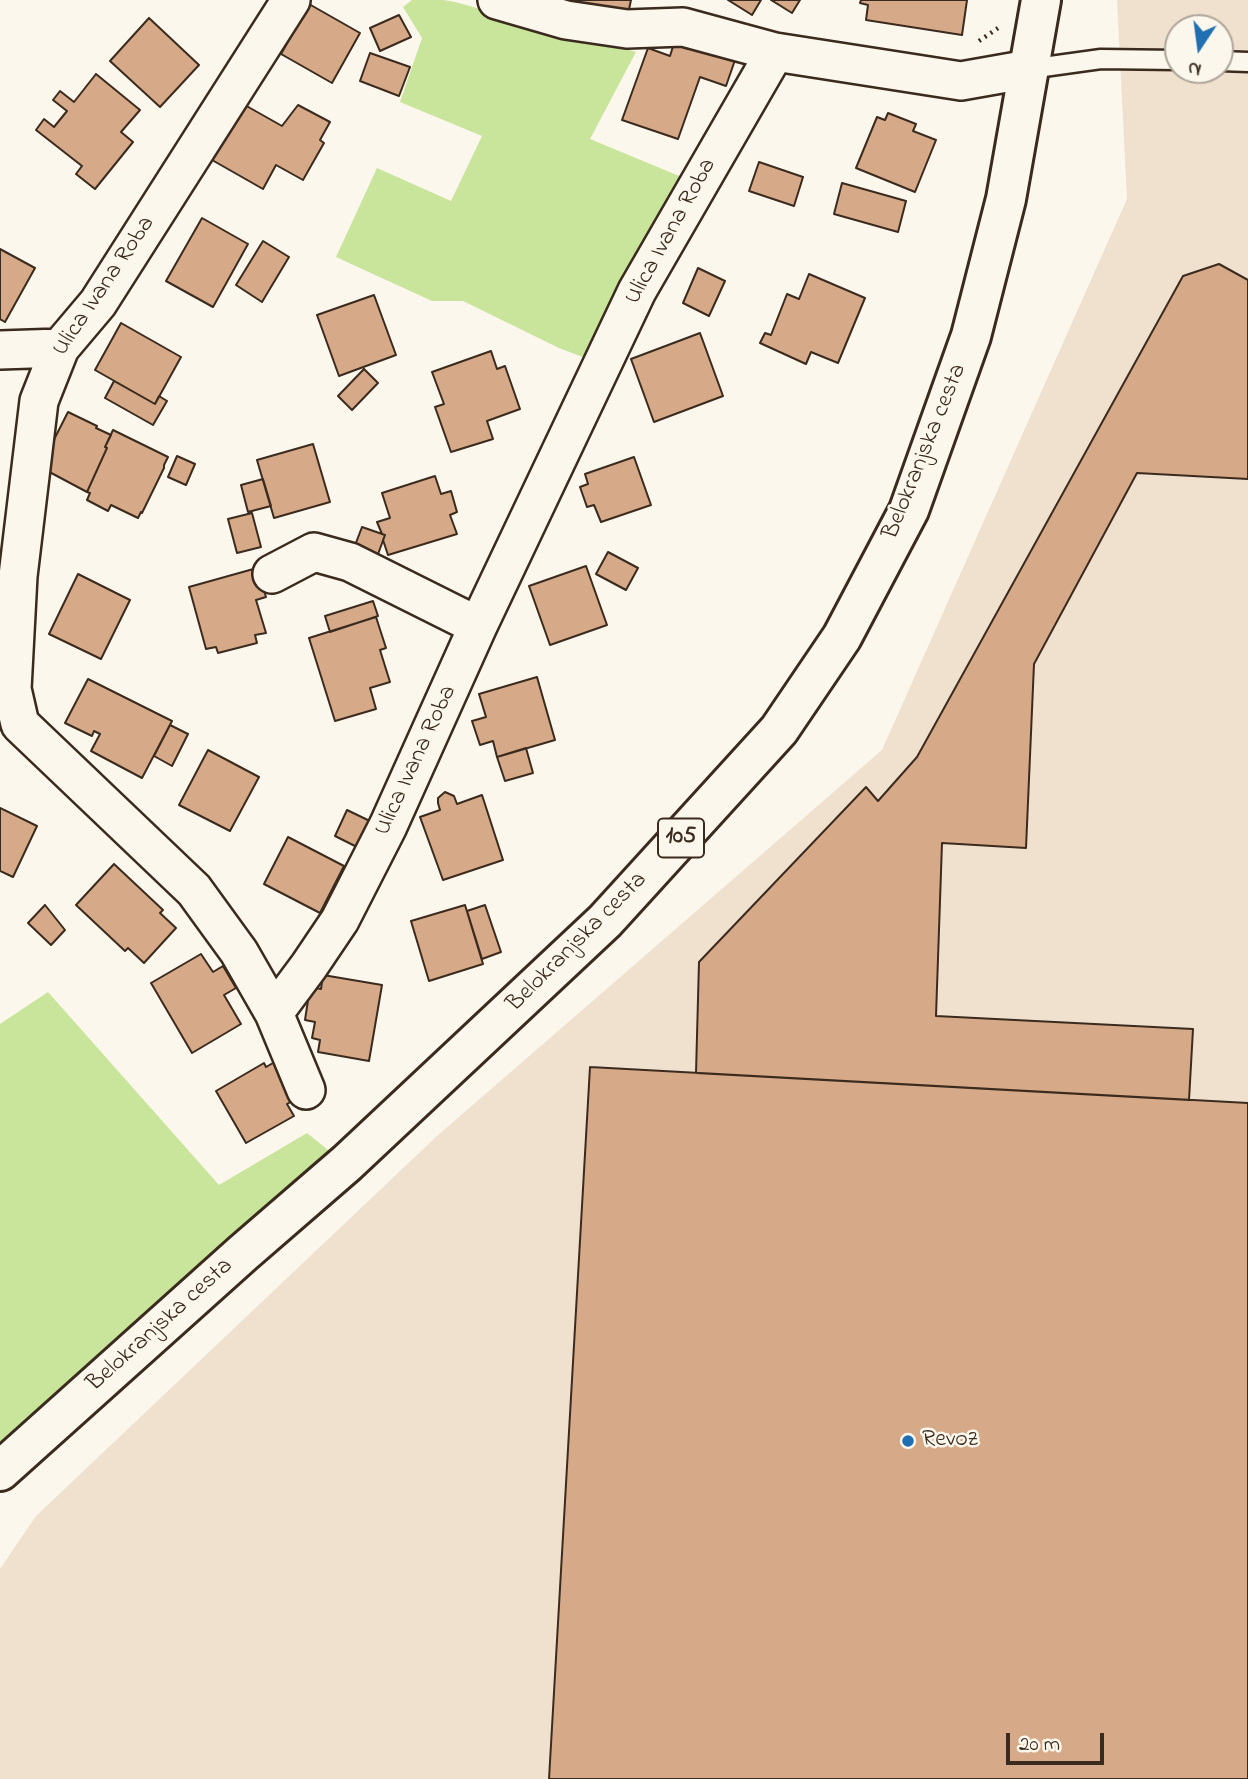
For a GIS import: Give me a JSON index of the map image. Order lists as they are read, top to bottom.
{
  "streets": {
    "main road": ["Belokranjska cesta", "105"],
    "street": ["Ulica Ivana Roba"]
  },
  "places": ["Revoz"],
  "scale_bar": "20 m",
  "north": "bottom"
}
